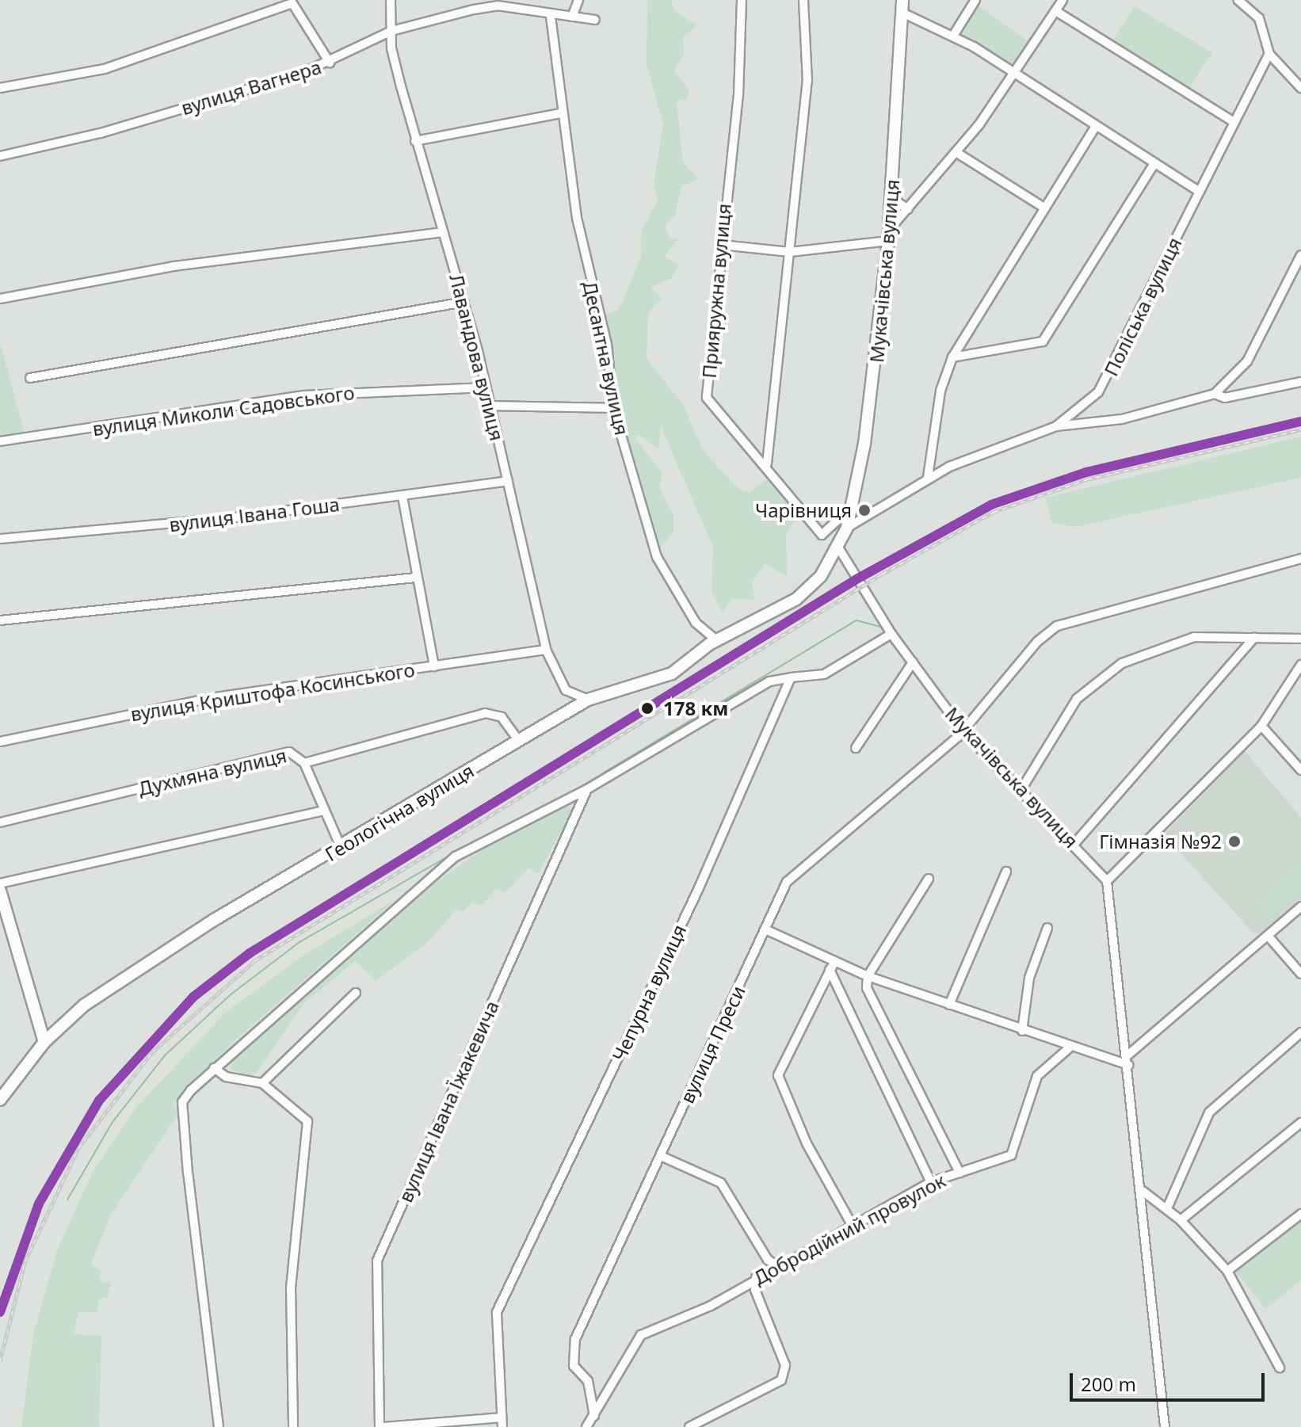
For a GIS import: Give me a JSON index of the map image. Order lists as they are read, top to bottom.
{
  "streets": {
    "street": [
      "вулиця Вагнера",
      "Мукачівська вулиця",
      "Прияружна вулиця",
      "Поліська вулиця",
      "Лавандова вулиця",
      "Десантна вулиця",
      "вулиця Миколи Садовського",
      "вулиця Івана Гоша",
      "вулиця Криштофа Косинського",
      "Духмяна вулиця",
      "Геологічна вулиця",
      "Чепурна вулиця",
      "вулиця Преси",
      "вулиця Івана Їжакевича",
      "Добродійний провулок"
    ]
  },
  "crossings": [
    ["вулиця Вагнера", "Лавандова вулиця"],
    ["вулиця Вагнера", "Десантна вулиця"],
    ["Мукачівська вулиця", "Прияружна вулиця"],
    ["Мукачівська вулиця", "Поліська вулиця"],
    ["Мукачівська вулиця", "Геологічна вулиця"],
    ["Мукачівська вулиця", "вулиця Преси"],
    ["Лавандова вулиця", "вулиця Миколи Садовського"],
    ["Лавандова вулиця", "вулиця Івана Гоша"],
    ["Лавандова вулиця", "вулиця Криштофа Косинського"],
    ["Лавандова вулиця", "Геологічна вулиця"],
    ["Десантна вулиця", "Геологічна вулиця"],
    ["Духмяна вулиця", "Геологічна вулиця"],
    ["вулиця Преси", "Добродійний провулок"]
  ],
  "places": ["Чарівниця", "178 км", "Гімназія №92"],
  "scale_bar": "200 m"
}
